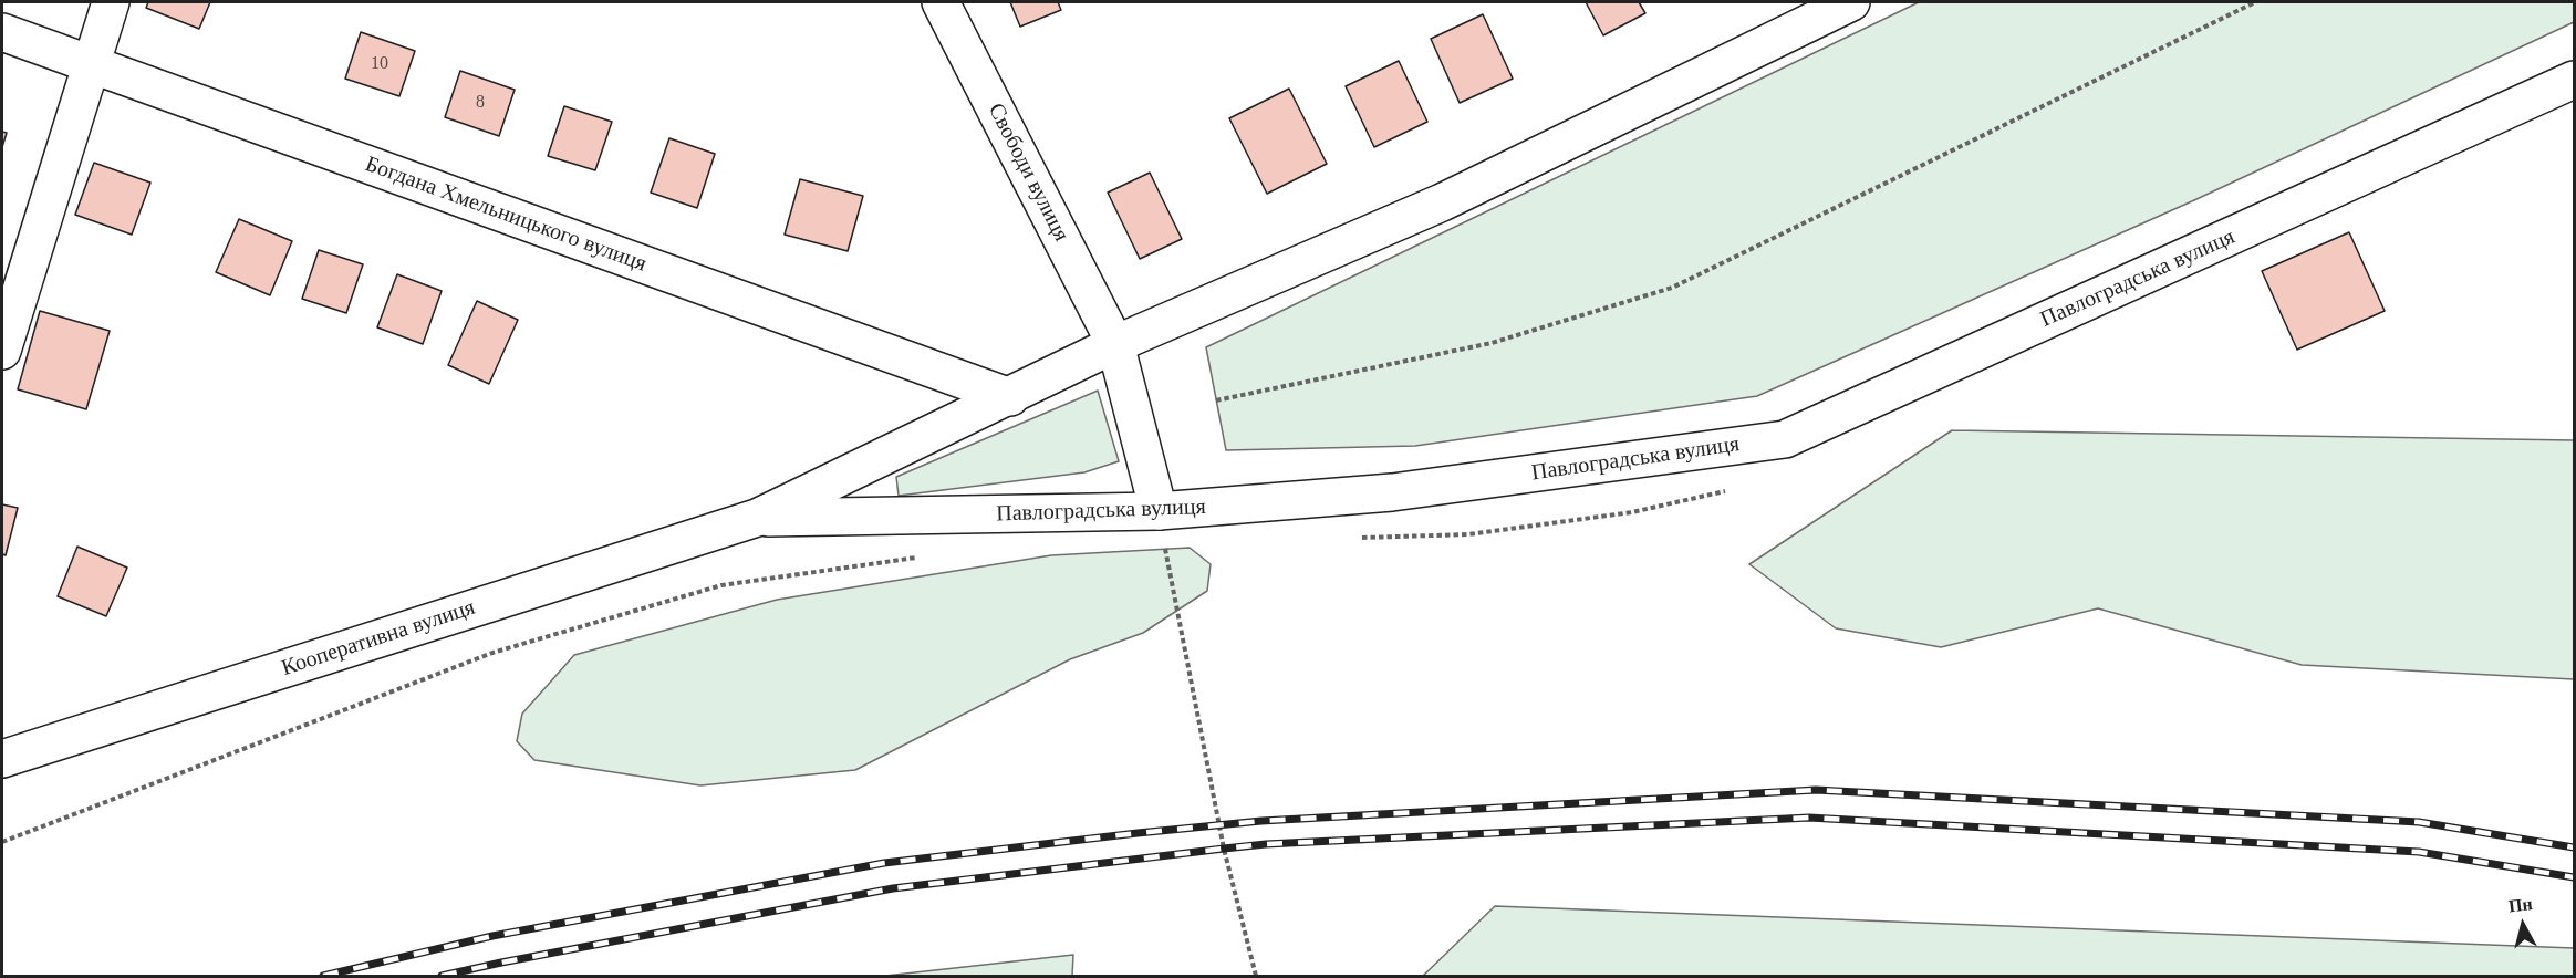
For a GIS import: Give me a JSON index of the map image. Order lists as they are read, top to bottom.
{
  "streets": {
    "main road": [
      "Свободи вулиця",
      "Богдана Хмельницького вулиця",
      "Павлоградська вулиця",
      "Кооперативна вулиця"
    ]
  },
  "crossings": [
    ["Свободи вулиця", "Павлоградська вулиця"],
    ["Павлоградська вулиця", "Кооперативна вулиця"]
  ],
  "house_numbers": ["10", "8"],
  "north": "top"
}
